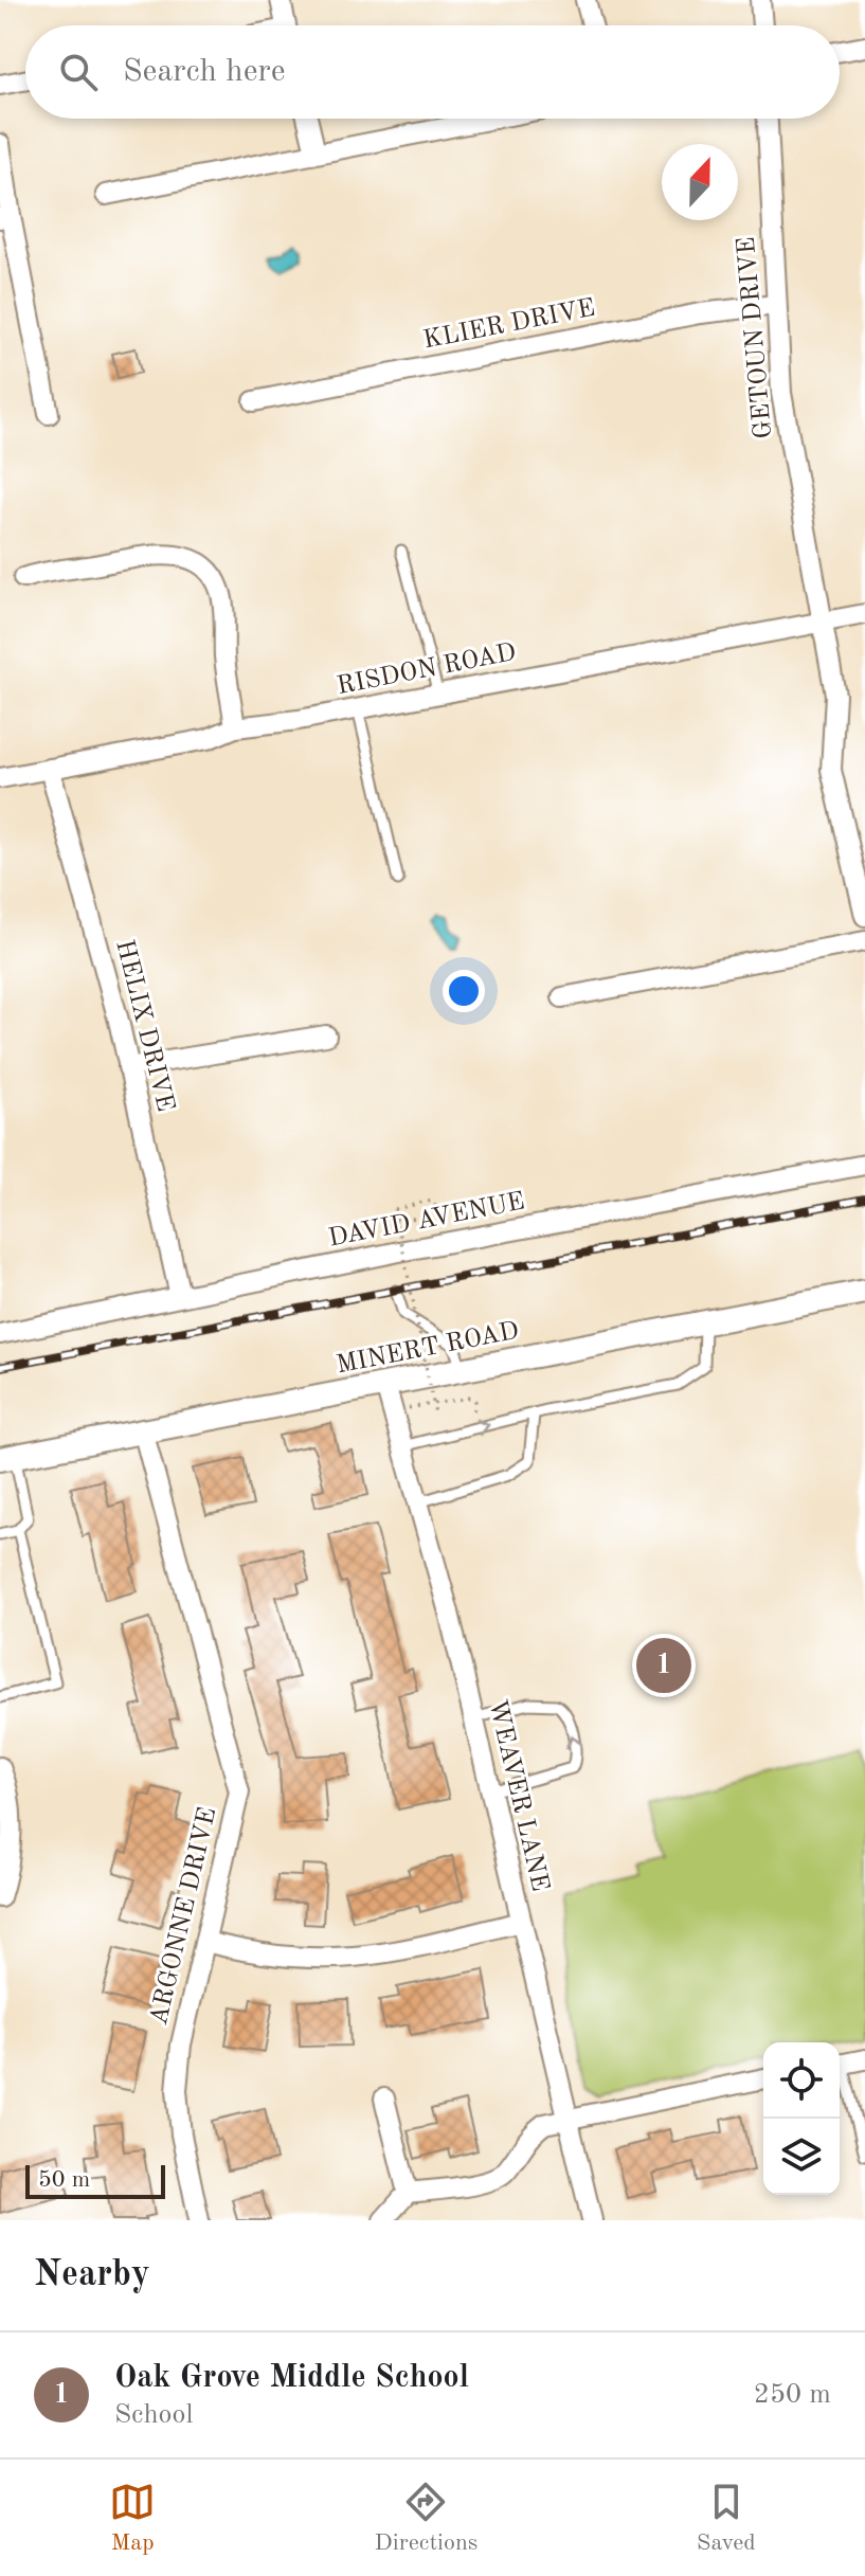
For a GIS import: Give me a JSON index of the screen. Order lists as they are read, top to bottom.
{
  "streets": {
    "street": [
      "KLIER DRIVE",
      "GETOUN DRIVE",
      "RISDON ROAD",
      "HELIX DRIVE",
      "DAVID AVENUE",
      "MINERT ROAD",
      "WEAVER LANE",
      "ARGONNE DRIVE"
    ]
  },
  "crossings": [
    ["KLIER DRIVE", "GETOUN DRIVE"],
    ["GETOUN DRIVE", "RISDON ROAD"],
    ["RISDON ROAD", "HELIX DRIVE"],
    ["HELIX DRIVE", "DAVID AVENUE"],
    ["MINERT ROAD", "WEAVER LANE"],
    ["MINERT ROAD", "ARGONNE DRIVE"]
  ],
  "scale_bar": "50 m",
  "north": "top",
  "page": {
    "search": "Search here",
    "pins": "1",
    "scale": "50 m",
    "heading": "Nearby",
    "list": [
      {
        "mark": "1",
        "name": "Oak Grove Middle School",
        "note": "School",
        "value": "250 m"
      }
    ],
    "nav": ["Map", "Directions", "Saved"]
  }
}
